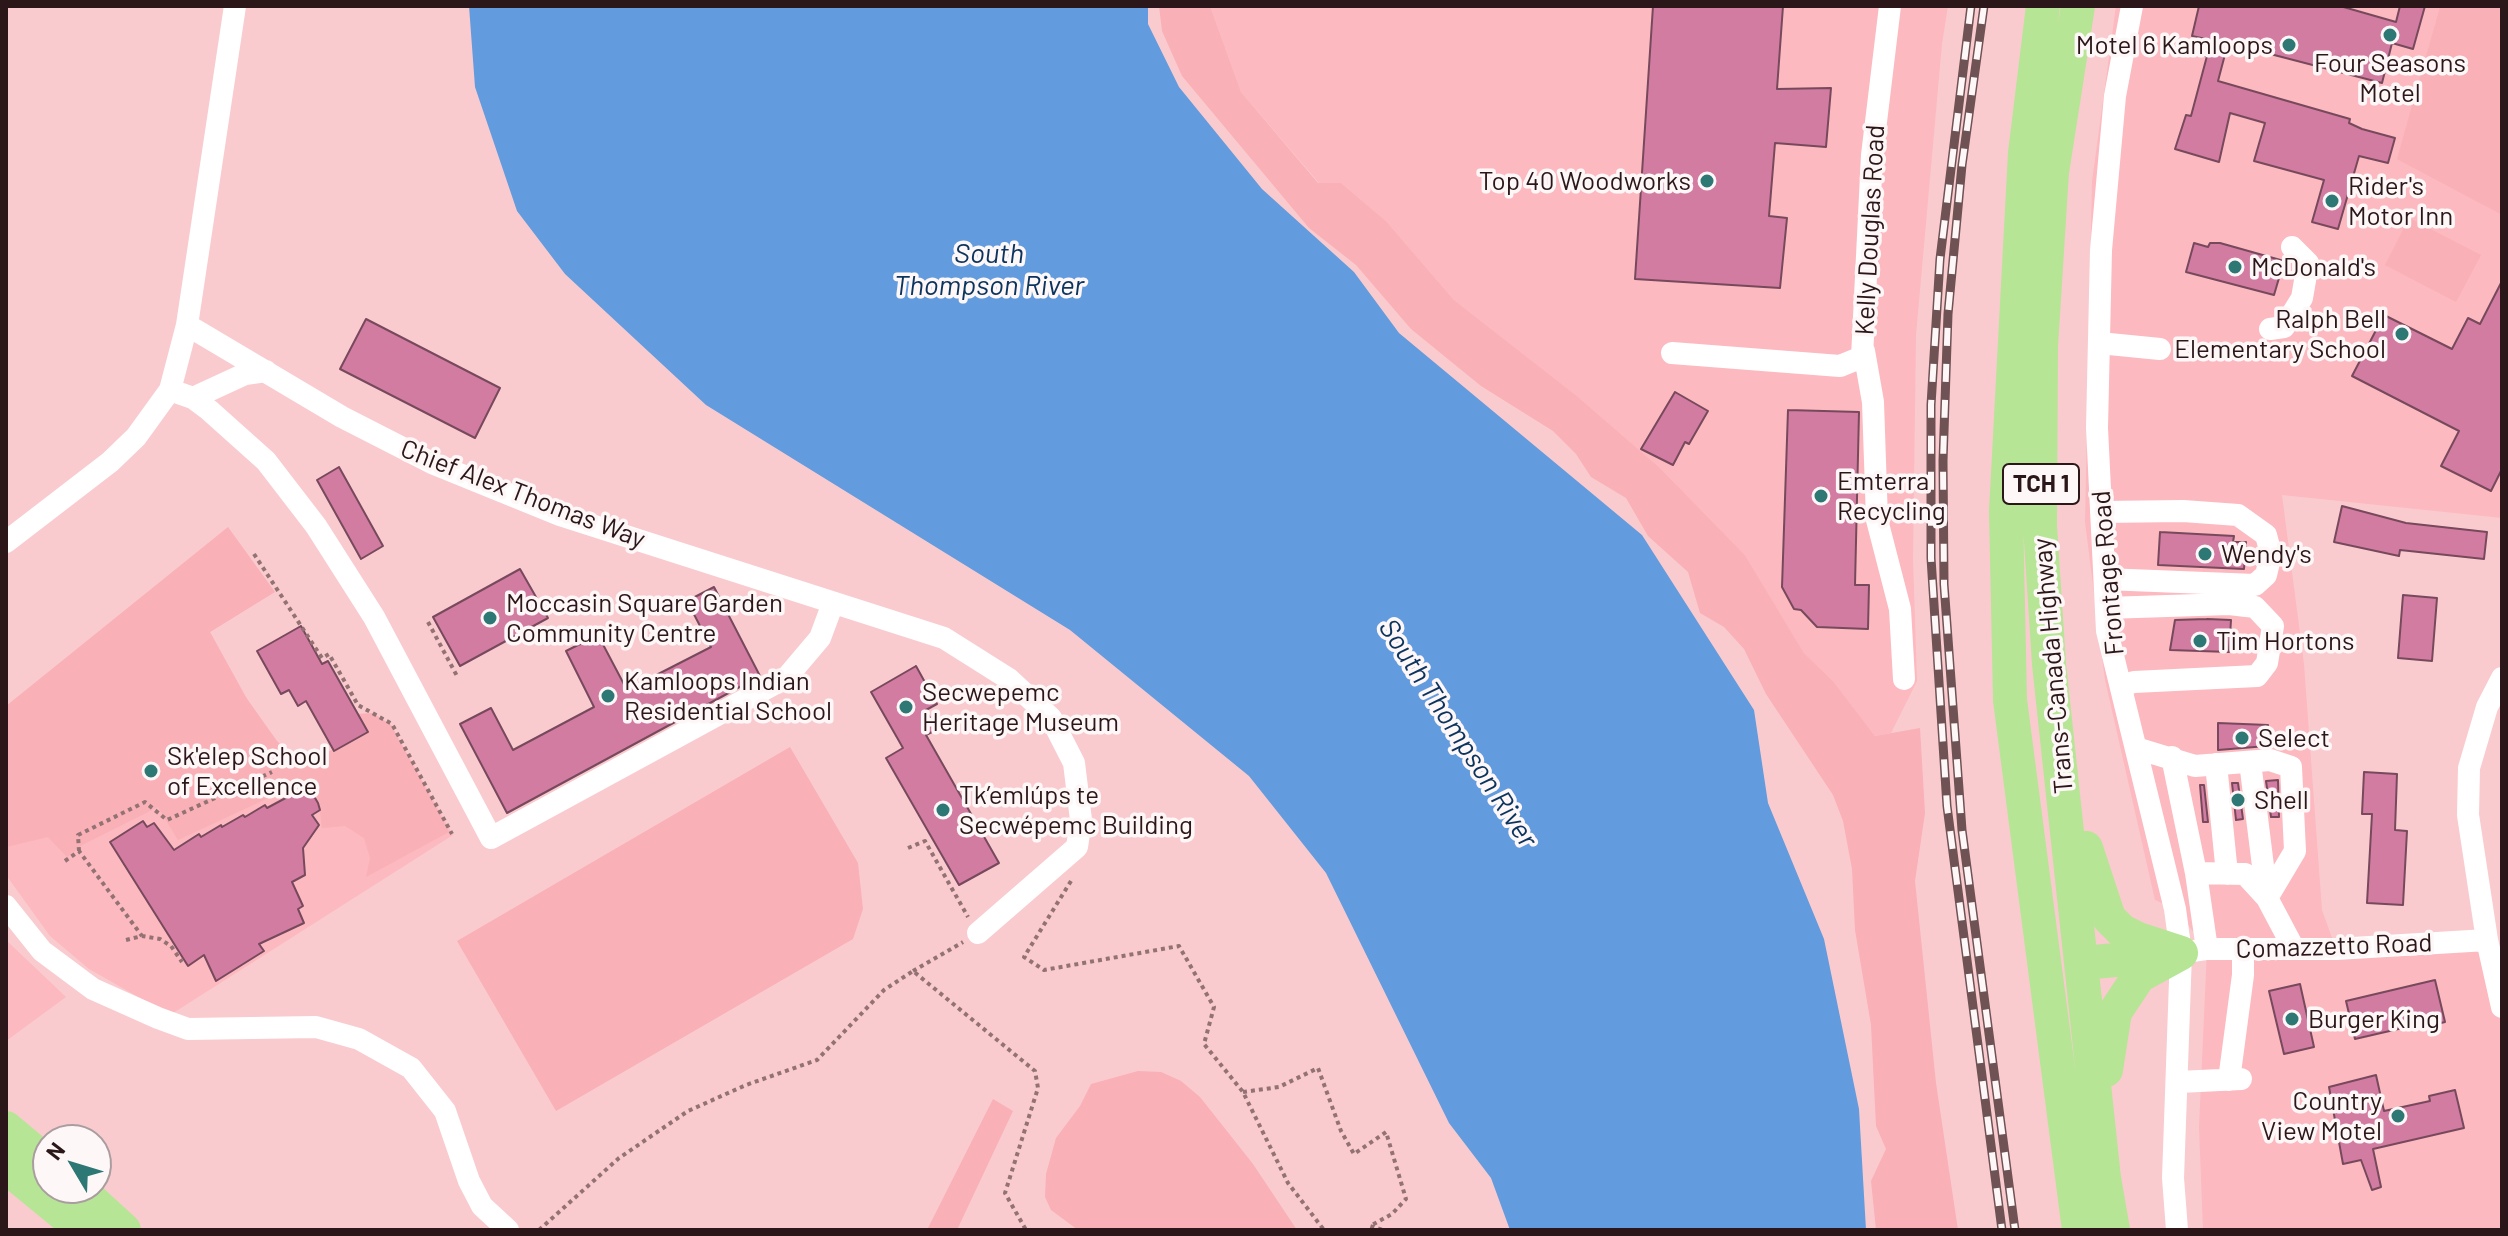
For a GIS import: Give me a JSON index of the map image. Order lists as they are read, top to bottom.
{
  "streets": {
    "highway": ["TCH 1", "Trans-Canada Highway"],
    "street": [
      "Kelly Douglas Road",
      "Chief Alex Thomas Way",
      "Frontage Road",
      "Comazzetto Road"
    ]
  },
  "crossings": [
    ["Frontage Road", "Comazzetto Road"]
  ],
  "water": ["South Thompson River"],
  "places": [
    "Four Seasons Motel",
    "Motel 6 Kamloops",
    "Top 40 Woodworks",
    "Rider's Motor Inn",
    "McDonald's",
    "Ralph Bell Elementary School",
    "Emterra Recycling",
    "Wendy's",
    "Moccasin Square Garden Community Centre",
    "Tim Hortons",
    "Kamloops Indian Residential School",
    "Secwepemc Heritage Museum",
    "Select",
    "Sk'elep School of Excellence",
    "Shell",
    "Tk’emlúps te Secwe̓pemc Building",
    "Burger King",
    "Country View Motel"
  ],
  "north": "top left"
}
